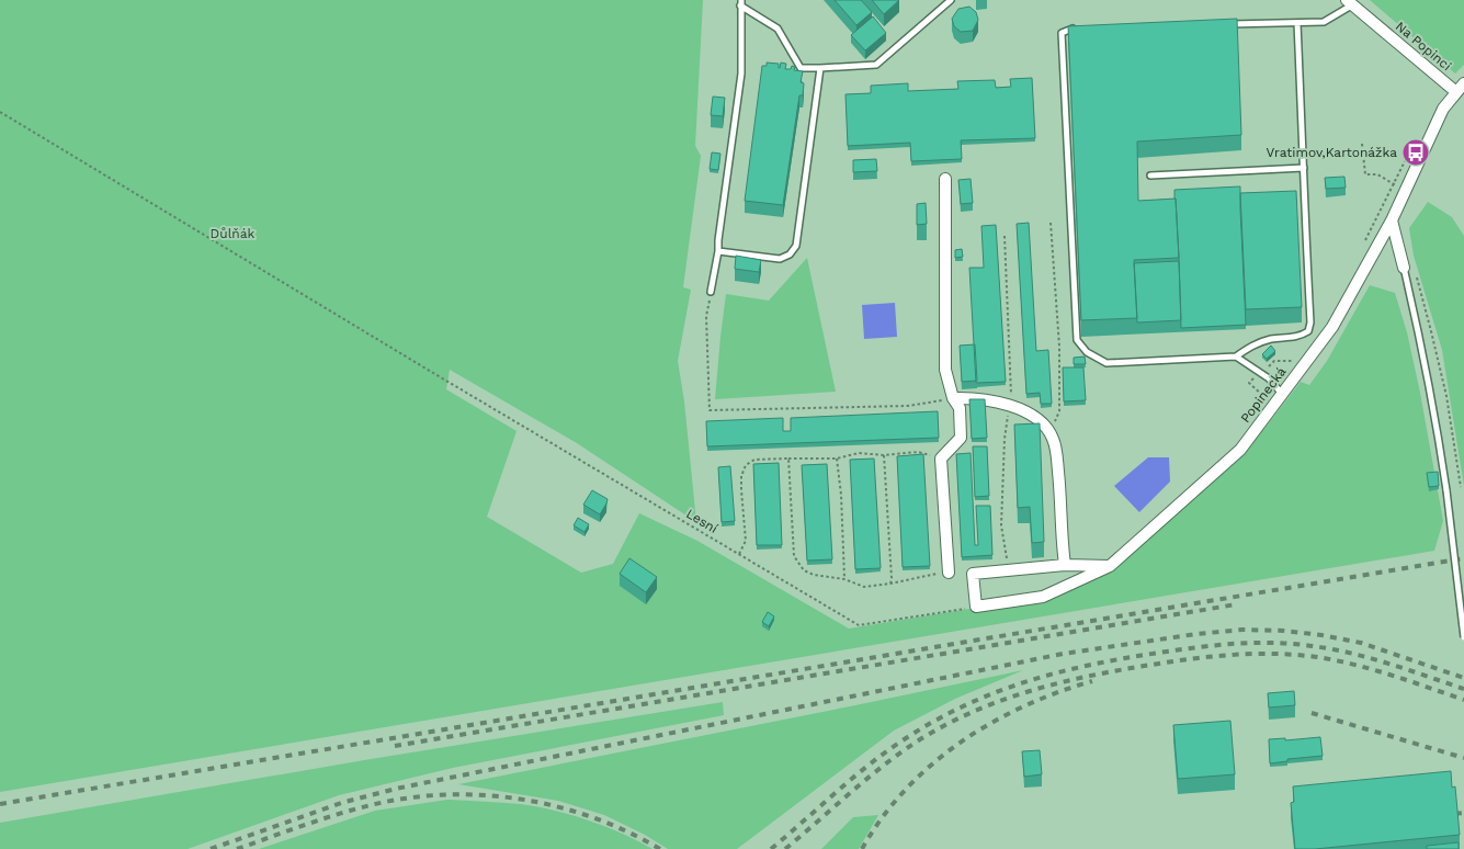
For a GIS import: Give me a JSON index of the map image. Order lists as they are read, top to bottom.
{
  "streets": {
    "street": ["Na Popinci", "Popinecká"],
    "path": ["Lesní"]
  },
  "crossings": [
    ["Na Popinci", "Popinecká"],
    ["Popinecká", "Lesní"]
  ],
  "parks": ["Důlňák"],
  "places": {
    "bus stop": ["Vratimov,Kartonážka"]
  }
}
